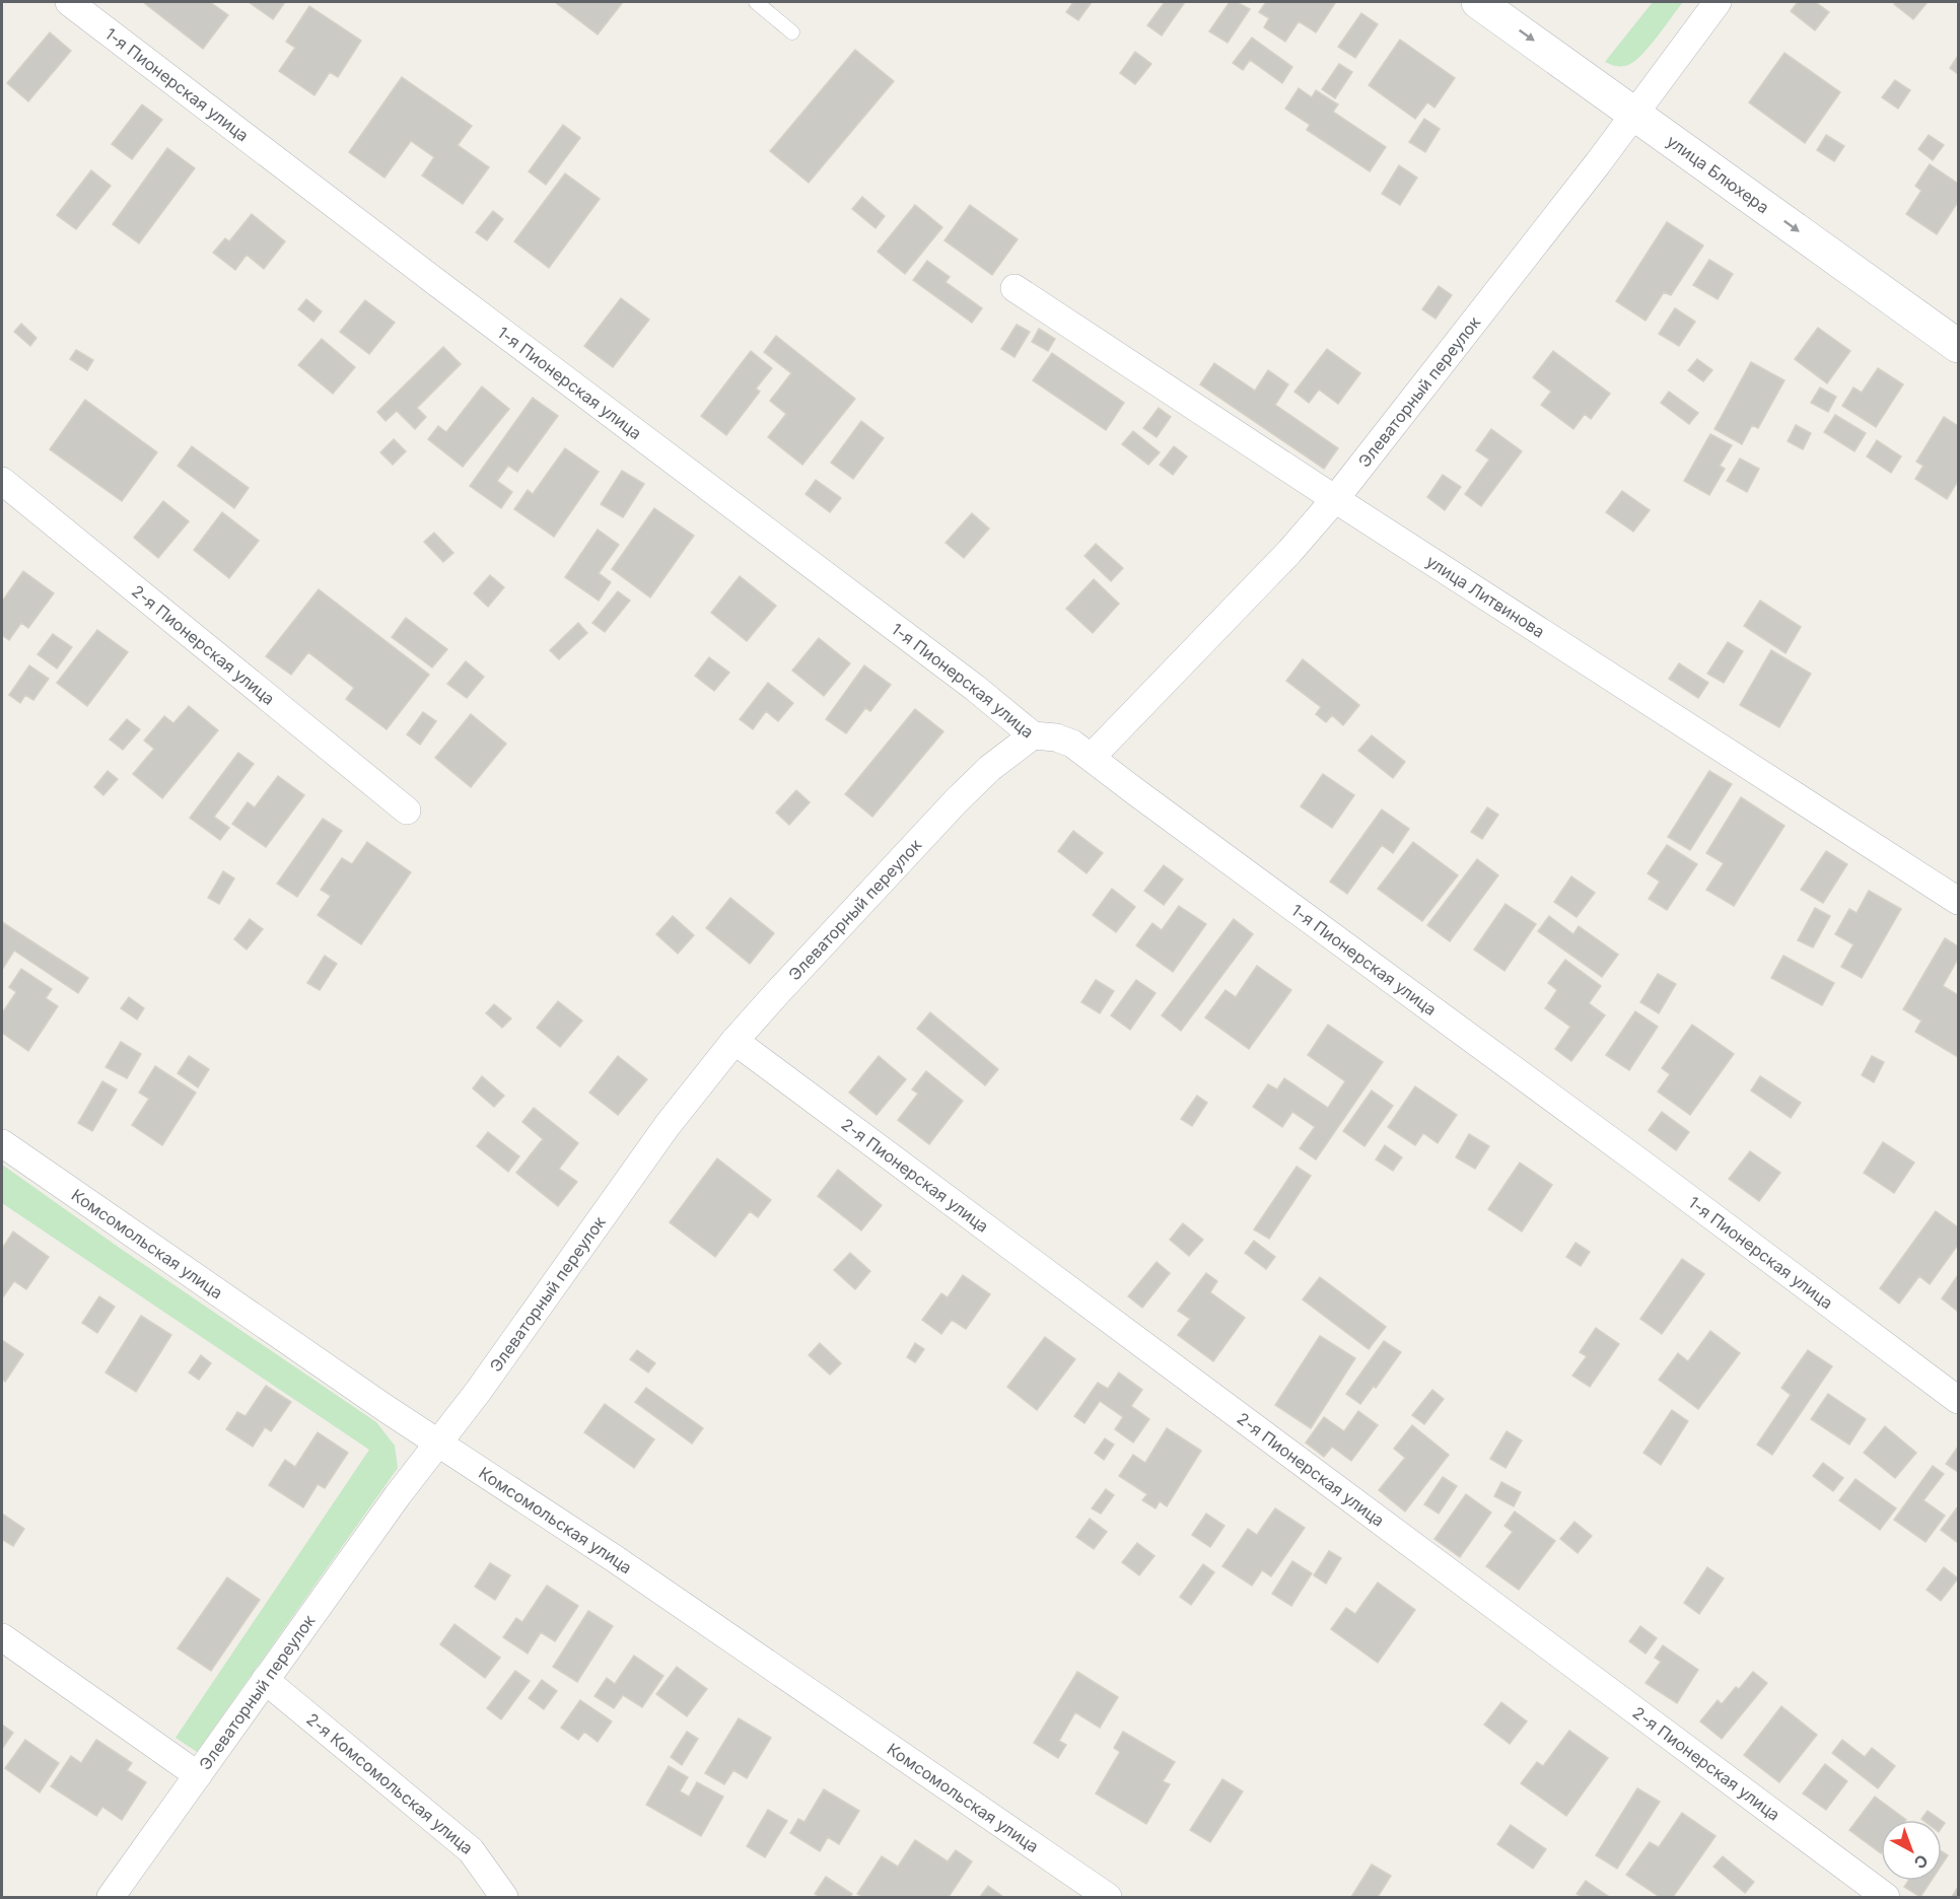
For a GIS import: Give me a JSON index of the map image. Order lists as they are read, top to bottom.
{
  "streets": {
    "street": [
      "1-я Пионерская улица",
      "улица Блюхера",
      "Элеваторный переулок",
      "улица Литвинова",
      "2-я Пионерская улица",
      "Комсомольская улица",
      "2-я Комсомольская улица"
    ]
  },
  "crossings": [
    ["1-я Пионерская улица", "Элеваторный переулок"],
    ["улица Блюхера", "Элеваторный переулок"],
    ["Элеваторный переулок", "улица Литвинова"],
    ["Элеваторный переулок", "2-я Пионерская улица"],
    ["Элеваторный переулок", "Комсомольская улица"],
    ["Элеваторный переулок", "2-я Комсомольская улица"]
  ],
  "one_way": ["улица Блюхера"],
  "north": "bottom right"
}
